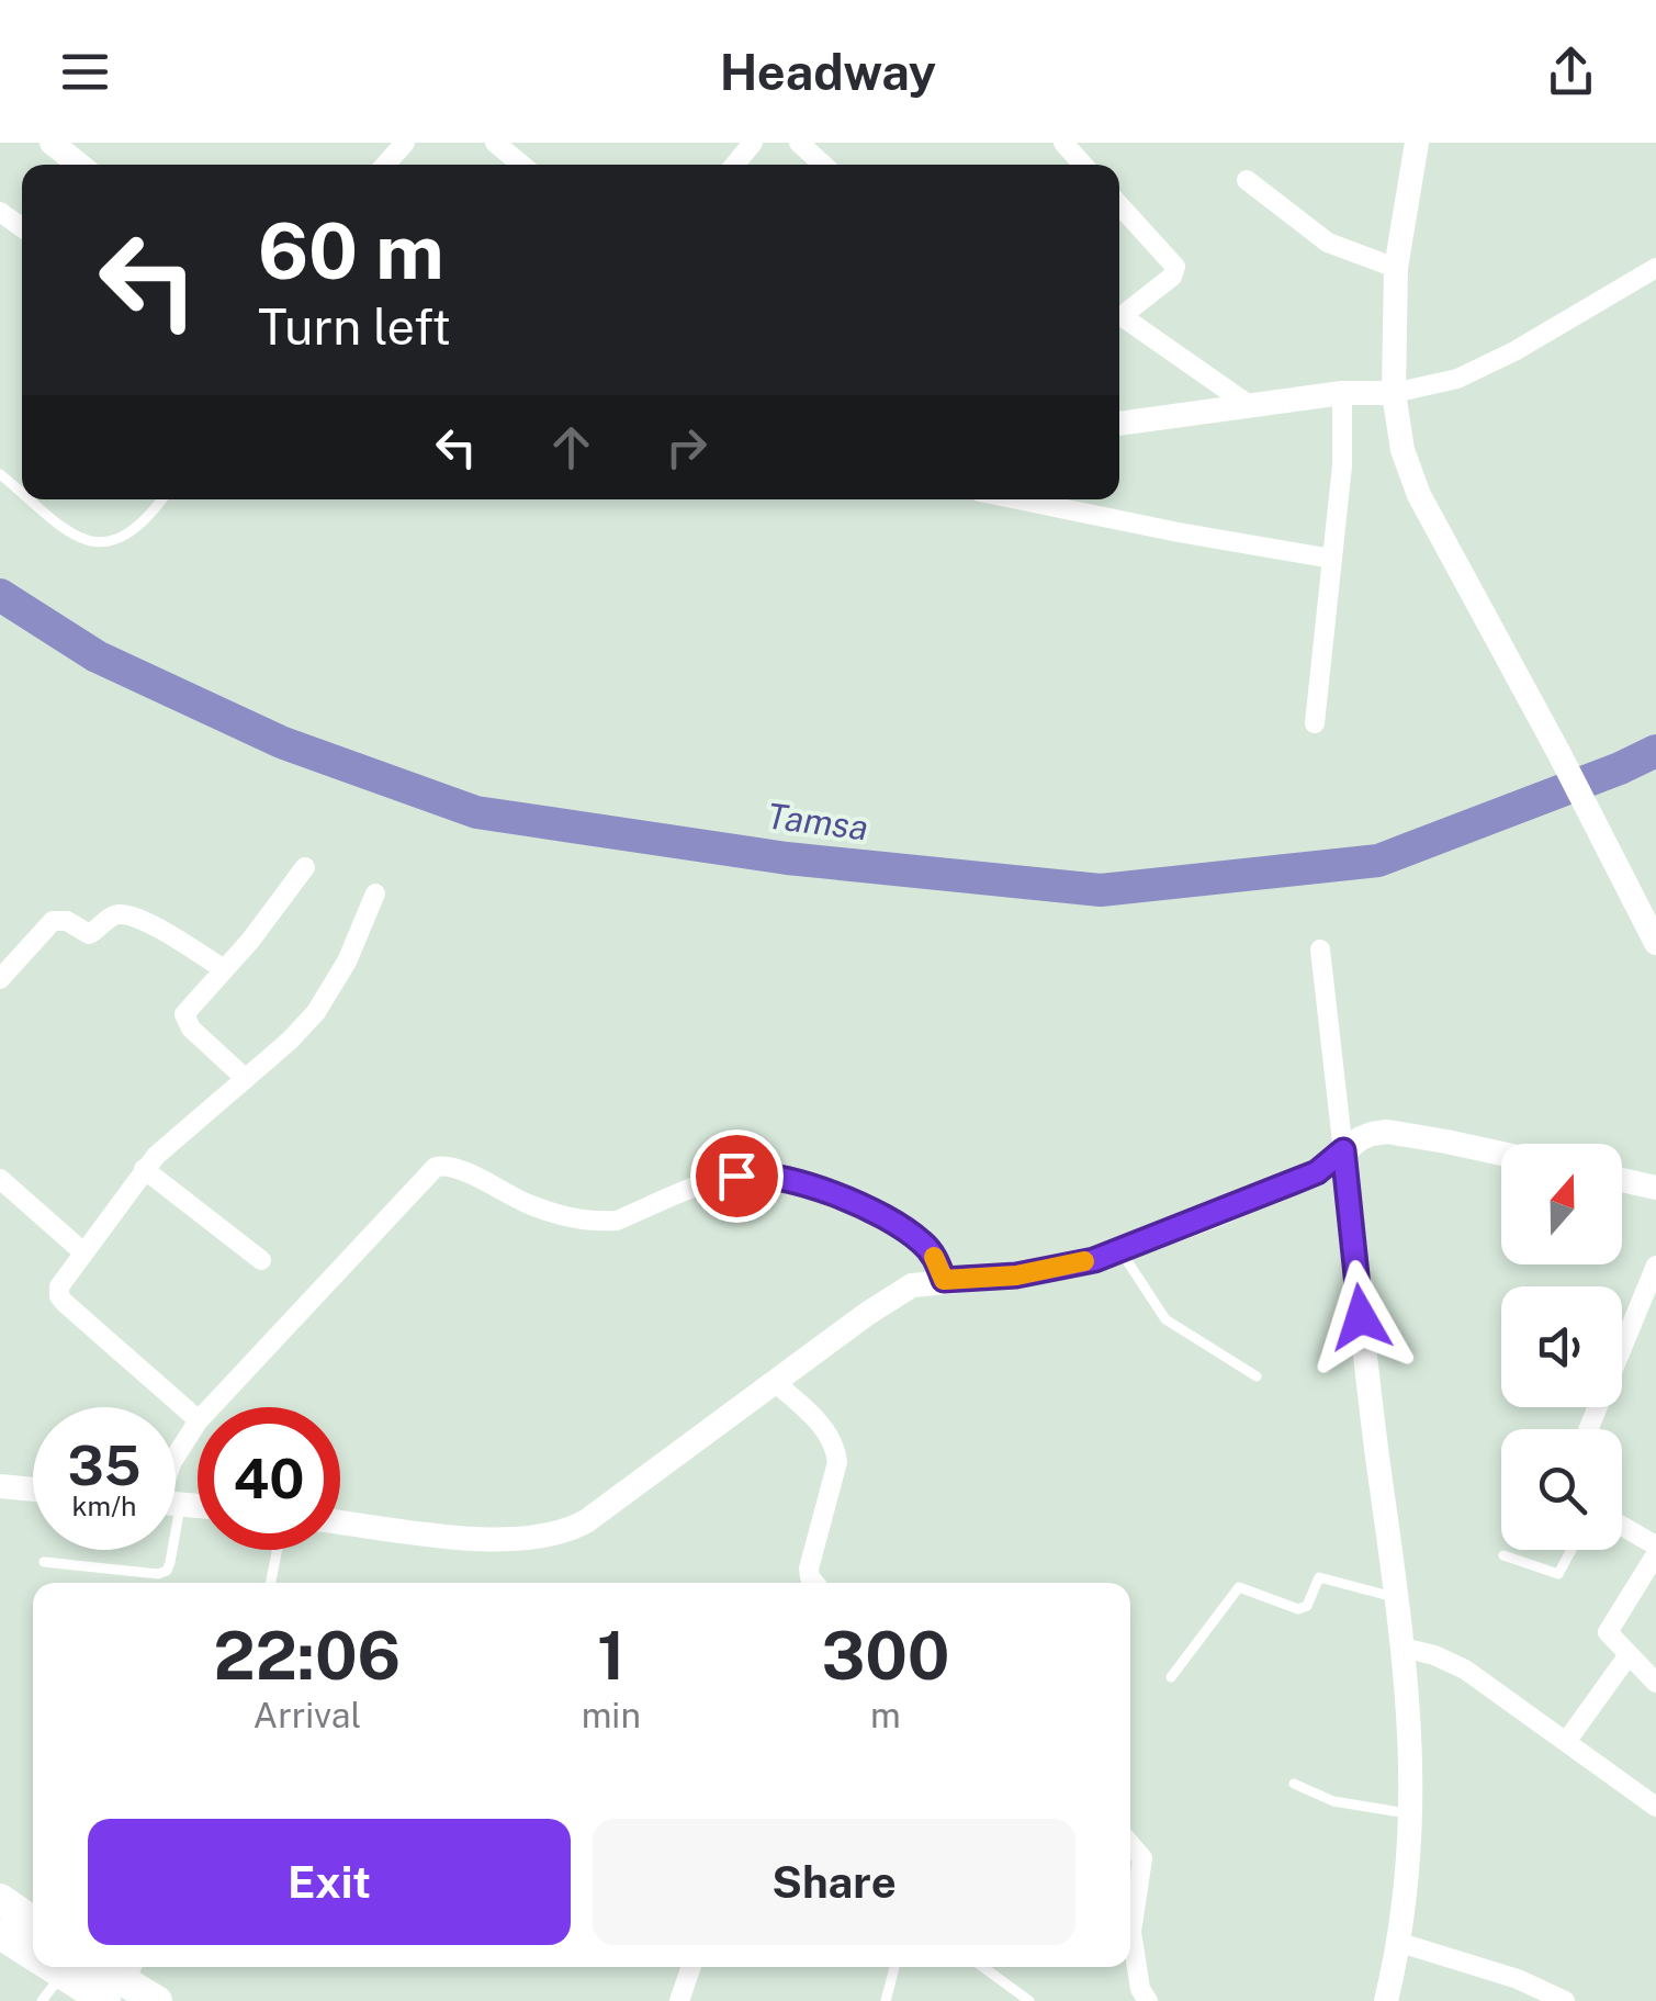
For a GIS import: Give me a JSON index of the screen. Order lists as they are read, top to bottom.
{
  "water": ["Tamsa"],
  "north": "top",
  "page": {
    "header": "Headway",
    "turn": ["60 m", "Turn left"],
    "speed": "35 km/h",
    "limit": "40",
    "eta": [
      "22:06",
      "Arrival",
      "1",
      "min",
      "300",
      "m"
    ],
    "buttons": ["Exit", "Share"]
  }
}
